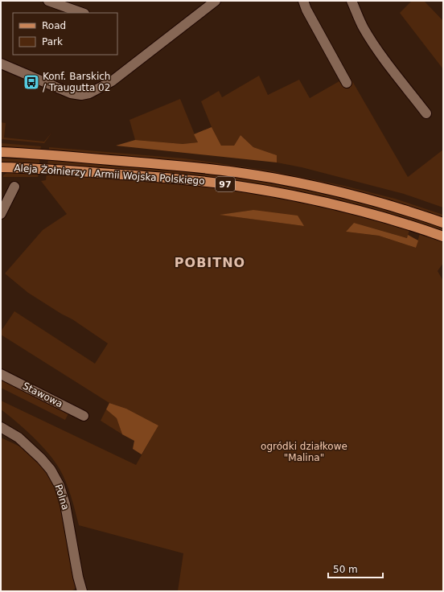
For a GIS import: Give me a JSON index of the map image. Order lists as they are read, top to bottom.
{
  "streets": {
    "main road": ["Aleja Żołnierzy I Armii Wojska Polskiego", "97"],
    "street": ["Stawowa", "Polna"]
  },
  "districts": ["POBITNO"],
  "parks": ["ogródki działkowe \"Malina\""],
  "places": {
    "bus stop": ["Konf. Barskich / Traugutta 02"]
  },
  "legend": ["Road", "Park"],
  "scale_bar": "50 m"
}
